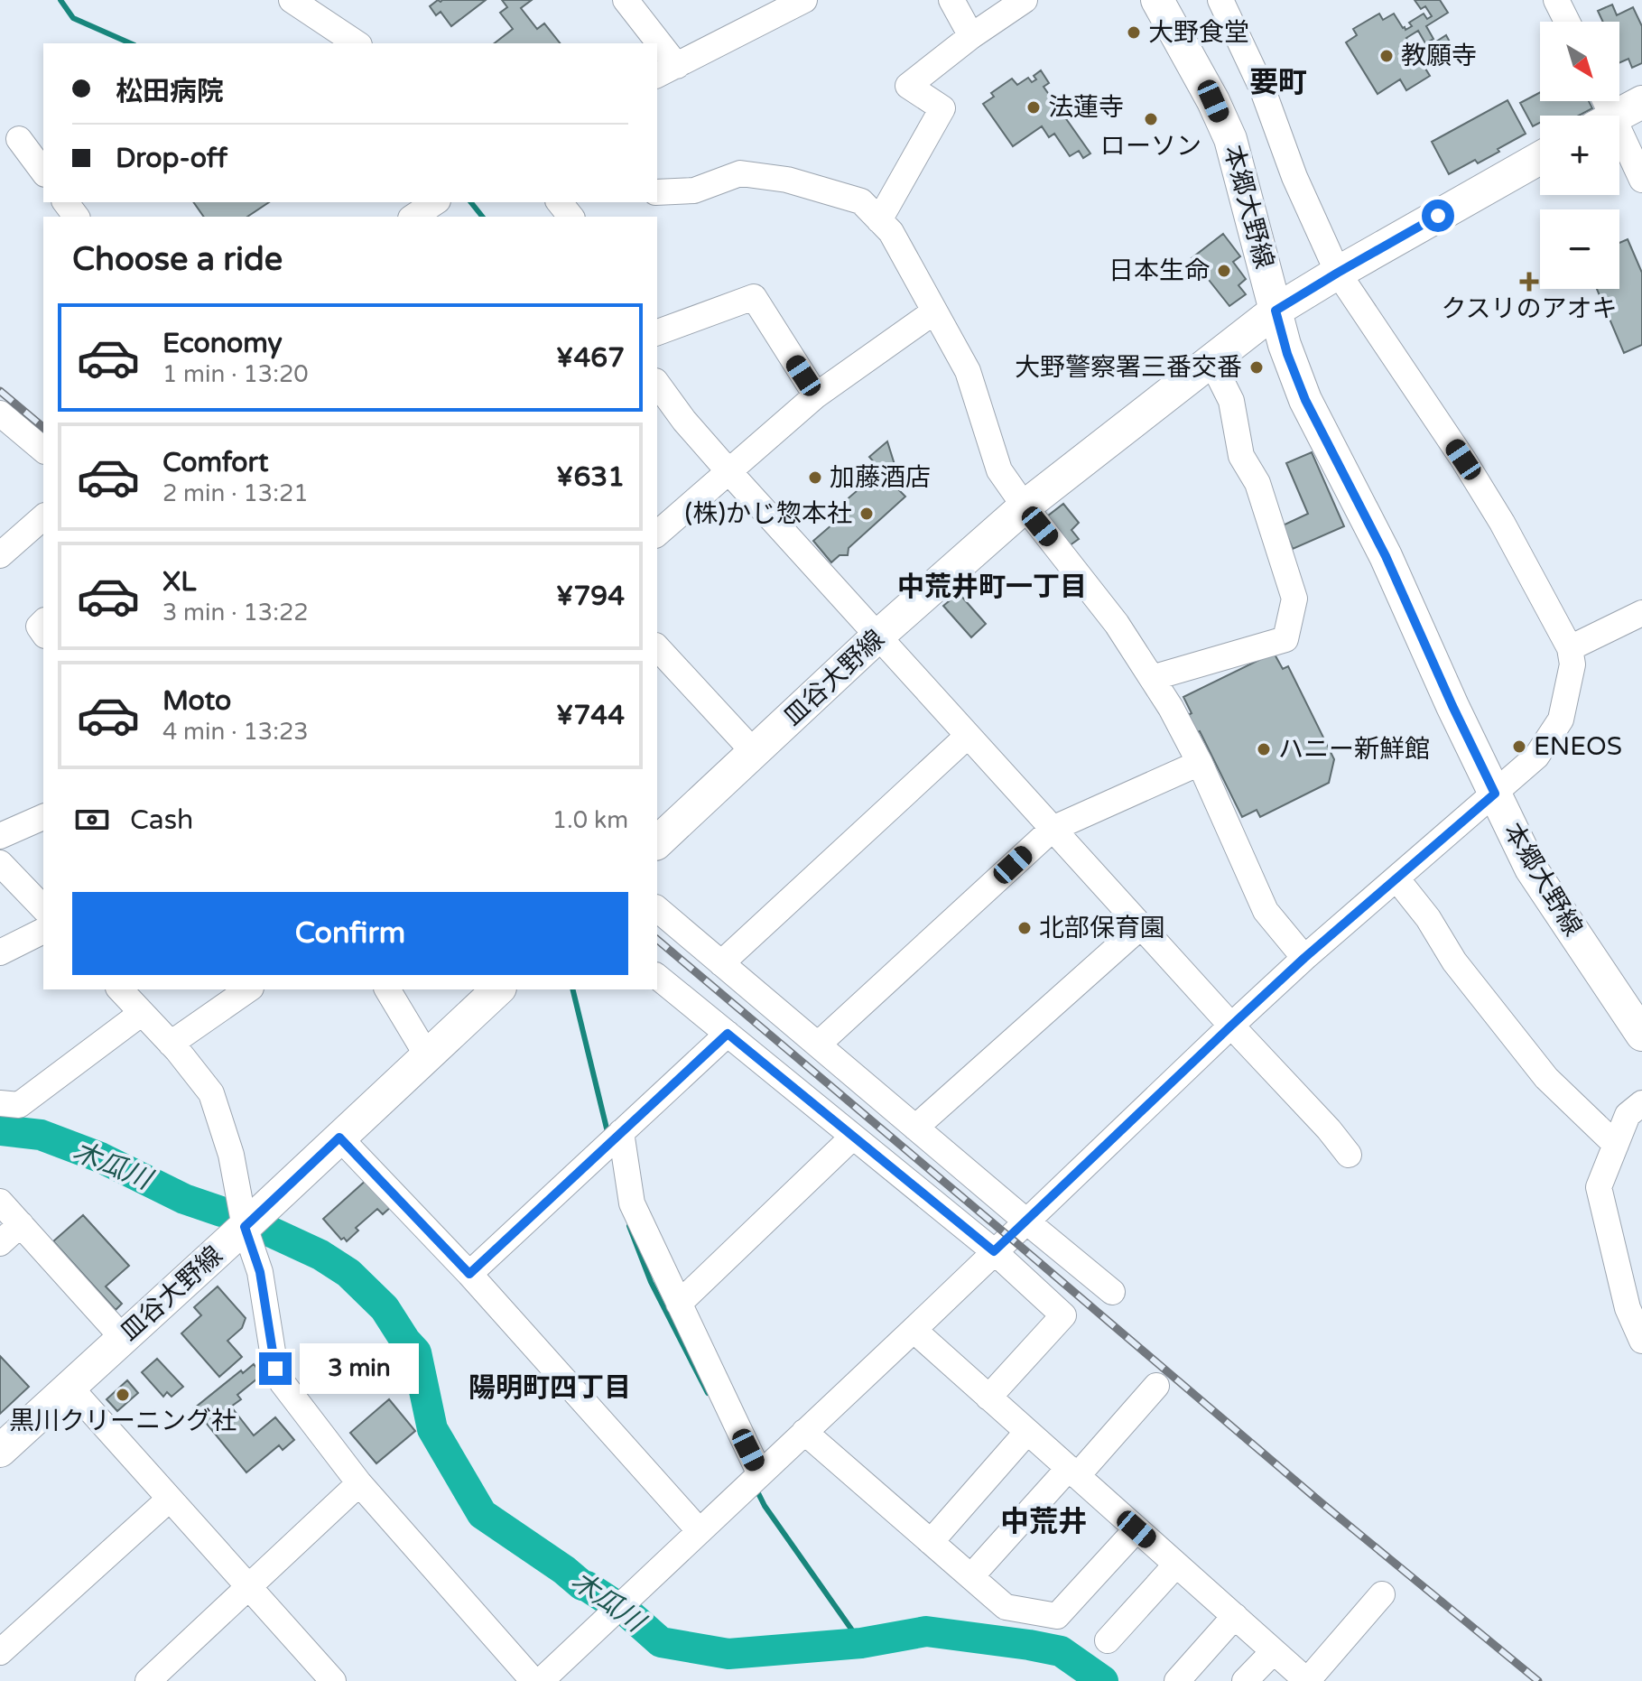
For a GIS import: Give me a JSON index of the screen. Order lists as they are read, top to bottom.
{
  "streets": {
    "main road": ["本郷大野線", "皿谷大野線"]
  },
  "crossings": [
    ["本郷大野線", "皿谷大野線"]
  ],
  "districts": [
    "要町",
    "中荒井町一丁目",
    "陽明町四丁目",
    "中荒井"
  ],
  "water": ["木瓜川"],
  "places": {
    "other": [
      "大野食堂",
      "教願寺",
      "法蓮寺",
      "ローソン",
      "日本生命",
      "大野警察署三番交番",
      "加藤酒店",
      "(株)かじ惣本社",
      "ENEOS",
      "ハニー新鮮館",
      "北部保育園",
      "黒川クリーニング社"
    ],
    "health": ["クスリのアオキ"]
  },
  "north": "bottom right",
  "page": {
    "map_buttons": ["+", "−"],
    "banner": ["松田病院", "Drop-off"],
    "heading": "Choose a ride",
    "list": [
      {
        "name": "Economy",
        "note": "1 min · 13:20",
        "value": "¥467"
      },
      {
        "name": "Comfort",
        "note": "2 min · 13:21",
        "value": "¥631"
      },
      {
        "name": "XL",
        "note": "3 min · 13:22",
        "value": "¥794"
      },
      {
        "name": "Moto",
        "note": "4 min · 13:23",
        "value": "¥744"
      }
    ],
    "pay": ["Cash", "1.0 km"],
    "buttons": "Confirm",
    "bubble": "3 min"
  }
}
